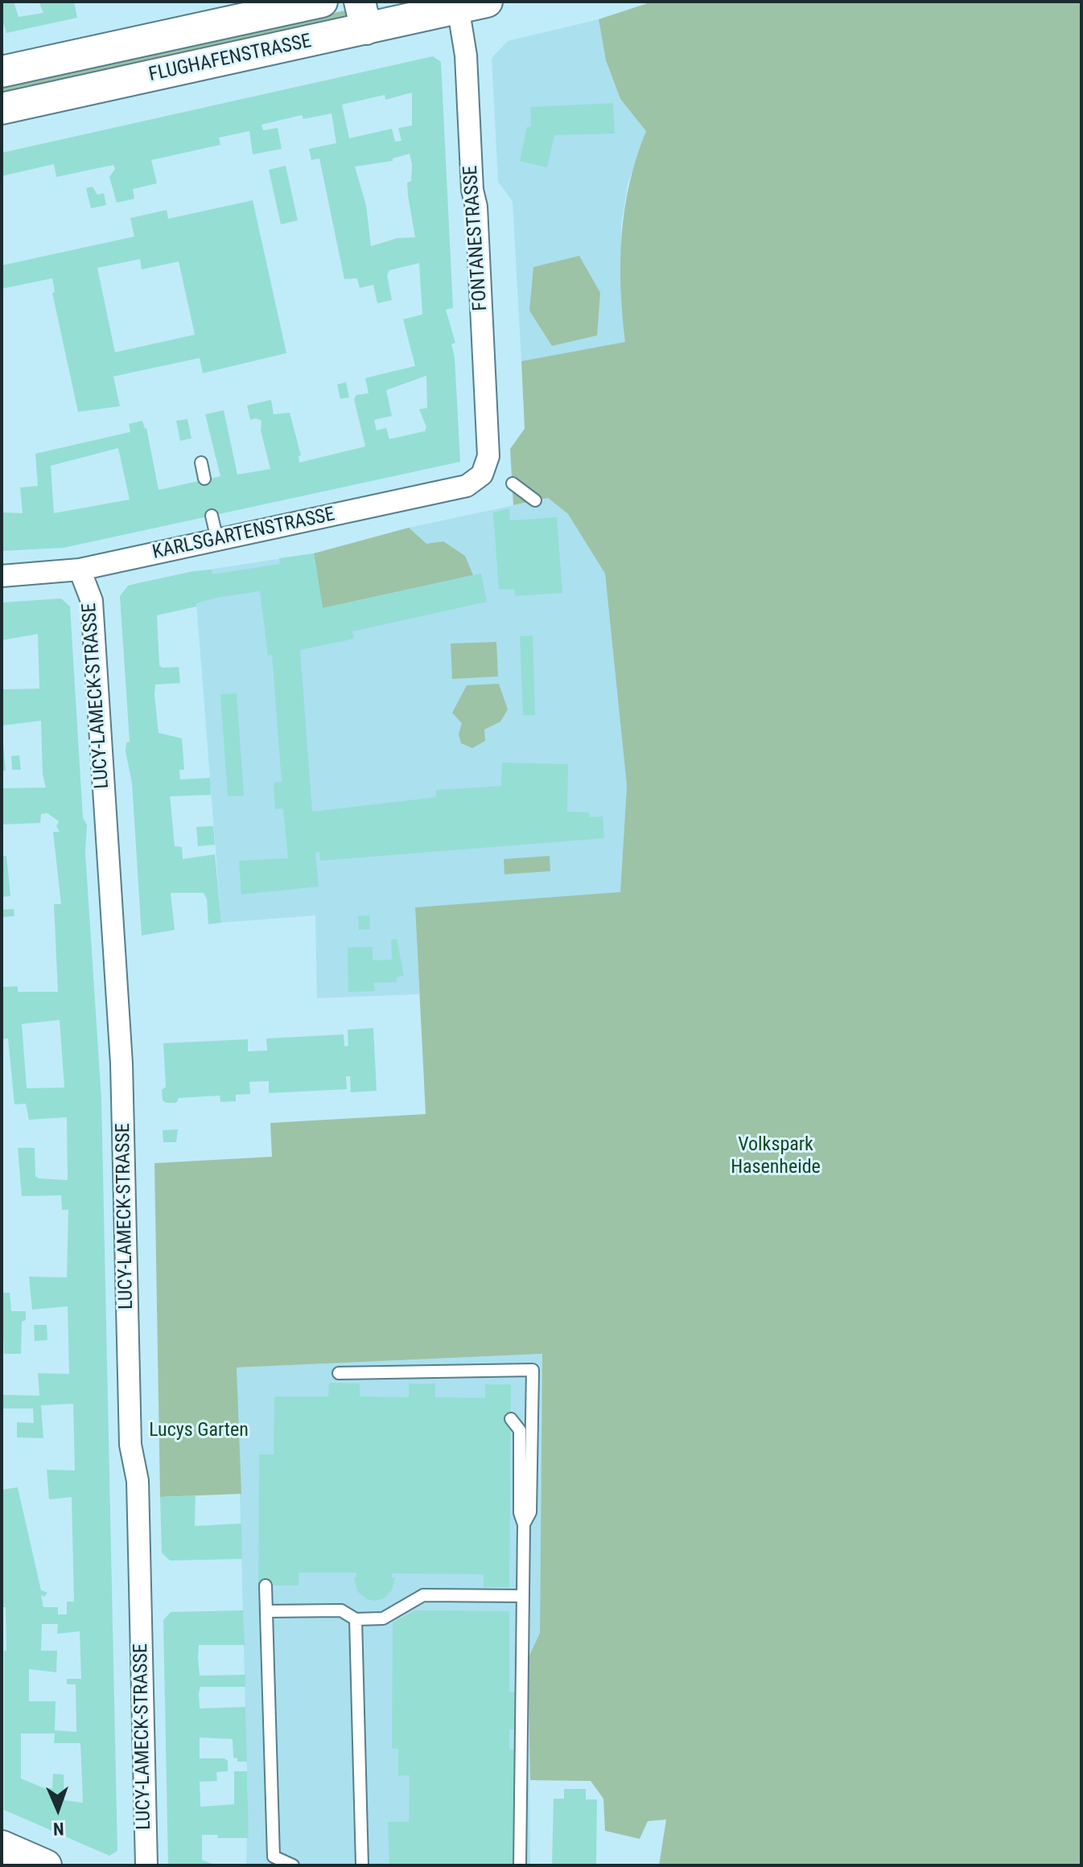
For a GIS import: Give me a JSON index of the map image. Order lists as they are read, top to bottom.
{
  "streets": {
    "main road": ["FLUGHAFENSTRASSE"],
    "street": ["FONTANESTRASSE", "KARLSGARTENSTRASSE", "LUCY-LAMECK-STRASSE"]
  },
  "crossings": [
    ["FLUGHAFENSTRASSE", "FONTANESTRASSE"],
    ["FONTANESTRASSE", "KARLSGARTENSTRASSE"],
    ["KARLSGARTENSTRASSE", "LUCY-LAMECK-STRASSE"]
  ],
  "parks": ["Volkspark Hasenheide", "Lucys Garten"],
  "north": "bottom"
}
